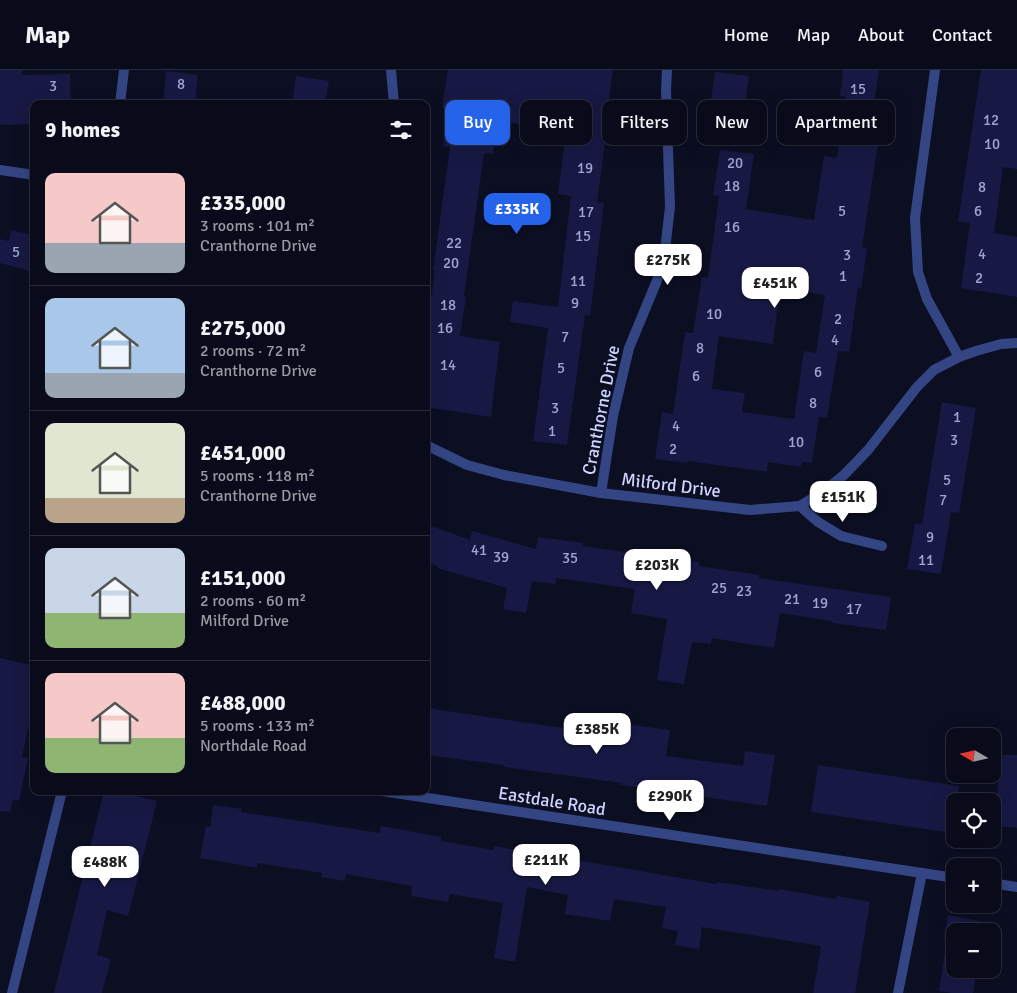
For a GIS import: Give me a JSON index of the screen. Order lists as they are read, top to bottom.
{
  "streets": {
    "street": ["Cranthorne Drive", "Milford Drive", "Eastdale Road"]
  },
  "crossings": [
    ["Cranthorne Drive", "Milford Drive"]
  ],
  "house_numbers": [
    "8",
    "3",
    "15",
    "12",
    "10",
    "20",
    "19",
    "18",
    "8",
    "5",
    "6",
    "17",
    "16",
    "15",
    "22",
    "5",
    "4",
    "3",
    "20",
    "1",
    "2",
    "11",
    "9",
    "18",
    "10",
    "2",
    "16",
    "7",
    "4",
    "8",
    "14",
    "5",
    "6",
    "6",
    "8",
    "3",
    "1",
    "4",
    "1",
    "3",
    "10",
    "2",
    "5",
    "7",
    "9",
    "41",
    "39",
    "35",
    "11",
    "25",
    "23",
    "21",
    "19",
    "17"
  ],
  "north": "left",
  "page": {
    "header": "Map",
    "nav": [
      "Home",
      "Map",
      "About",
      "Contact"
    ],
    "chip": [
      "Buy",
      "Rent",
      "Filters",
      "New",
      "Apartment"
    ],
    "heading": "9 homes",
    "list": [
      {
        "name": "£335,000",
        "note": "3 rooms · 101 m² · Cranthorne Drive"
      },
      {
        "name": "£275,000",
        "note": "2 rooms · 72 m² · Cranthorne Drive"
      },
      {
        "name": "£451,000",
        "note": "5 rooms · 118 m² · Cranthorne Drive"
      },
      {
        "name": "£151,000",
        "note": "2 rooms · 60 m² · Milford Drive"
      },
      {
        "name": "£488,000",
        "note": "5 rooms · 133 m² · Northdale Road"
      }
    ],
    "price": [
      "£335K",
      "£275K",
      "£451K",
      "£151K",
      "£203K",
      "£385K",
      "£290K",
      "£211K",
      "£488K"
    ],
    "map_buttons": ["+", "−"]
  }
}
